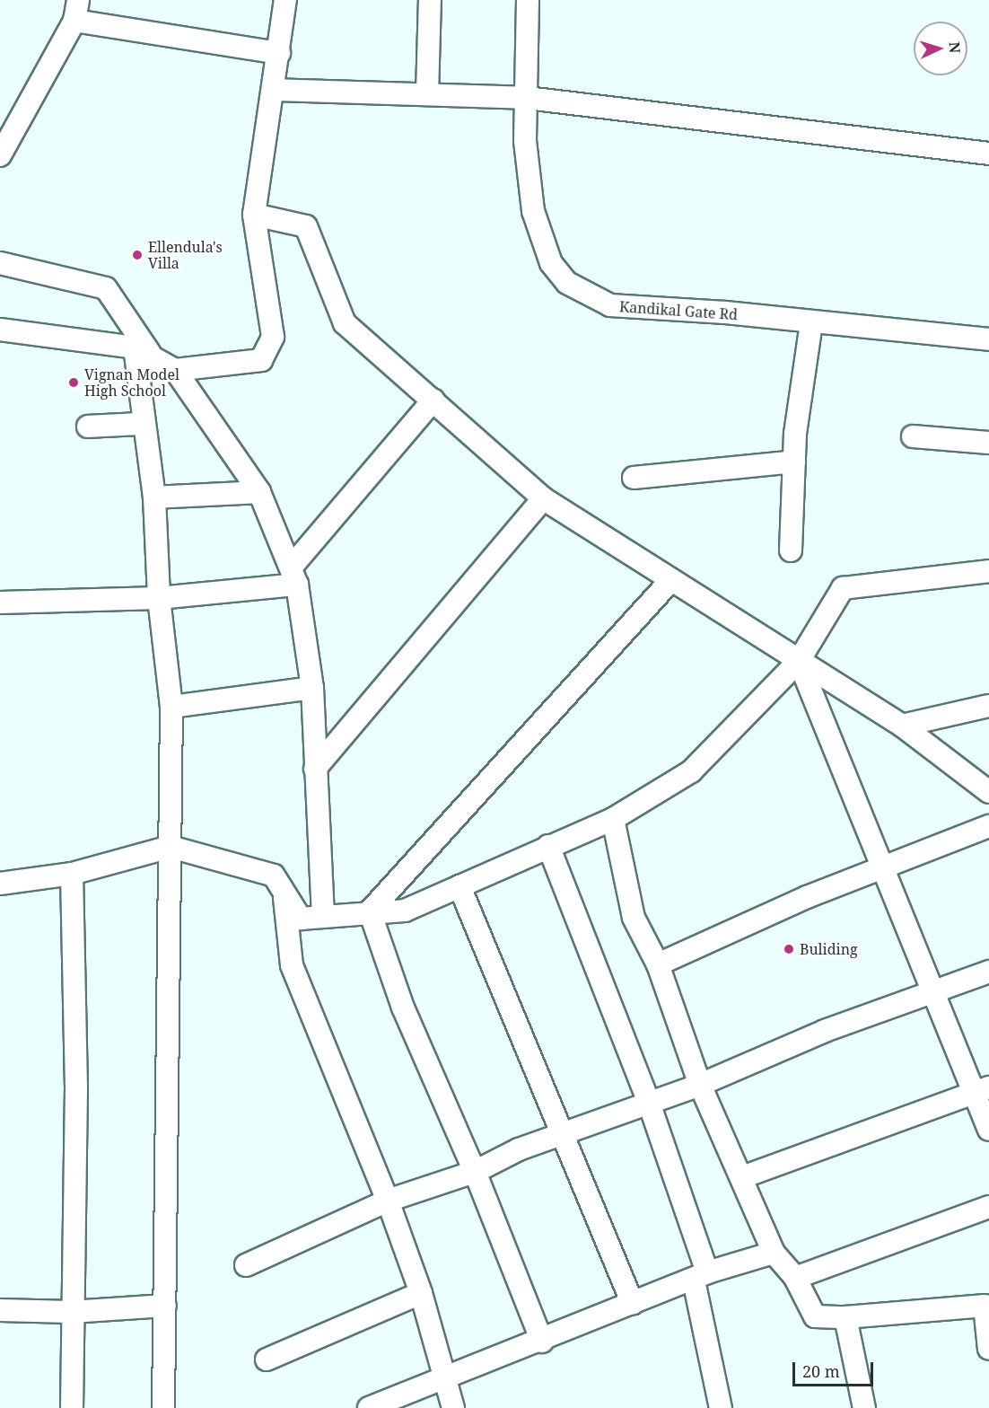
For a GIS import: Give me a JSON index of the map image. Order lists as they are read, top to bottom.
{
  "streets": {
    "street": ["Kandikal Gate Rd"]
  },
  "places": ["Ellendula's Villa", "Vignan Model High School", "Buliding"],
  "scale_bar": "20 m",
  "north": "right"
}
